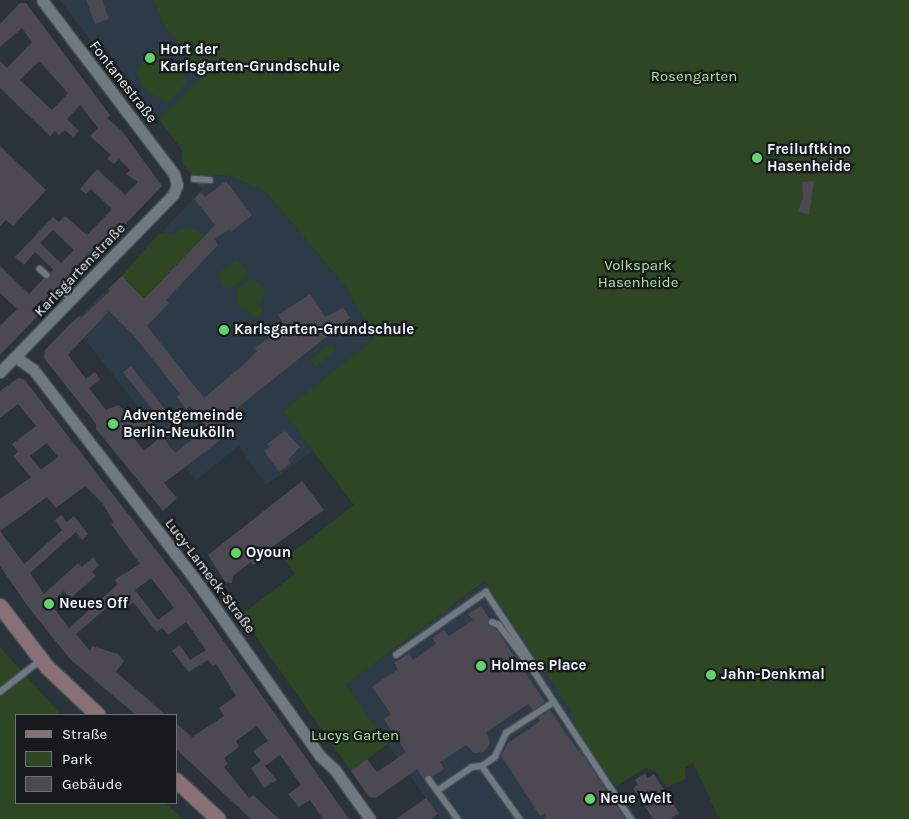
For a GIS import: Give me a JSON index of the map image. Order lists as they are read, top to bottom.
{
  "streets": {
    "street": ["Fontanestraße", "Karlsgartenstraße", "Lucy-Lameck-Straße"]
  },
  "crossings": [
    ["Fontanestraße", "Karlsgartenstraße"],
    ["Karlsgartenstraße", "Lucy-Lameck-Straße"]
  ],
  "parks": ["Rosengarten", "Volkspark Hasenheide", "Lucys Garten"],
  "places": [
    "Hort der Karlsgarten-Grundschule",
    "Freiluftkino Hasenheide",
    "Karlsgarten-Grundschule",
    "Adventgemeinde Berlin-Neukölln",
    "Oyoun",
    "Neues Off",
    "Holmes Place",
    "Jahn-Denkmal",
    "Neue Welt"
  ],
  "legend": ["Straße", "Park", "Gebäude"]
}
